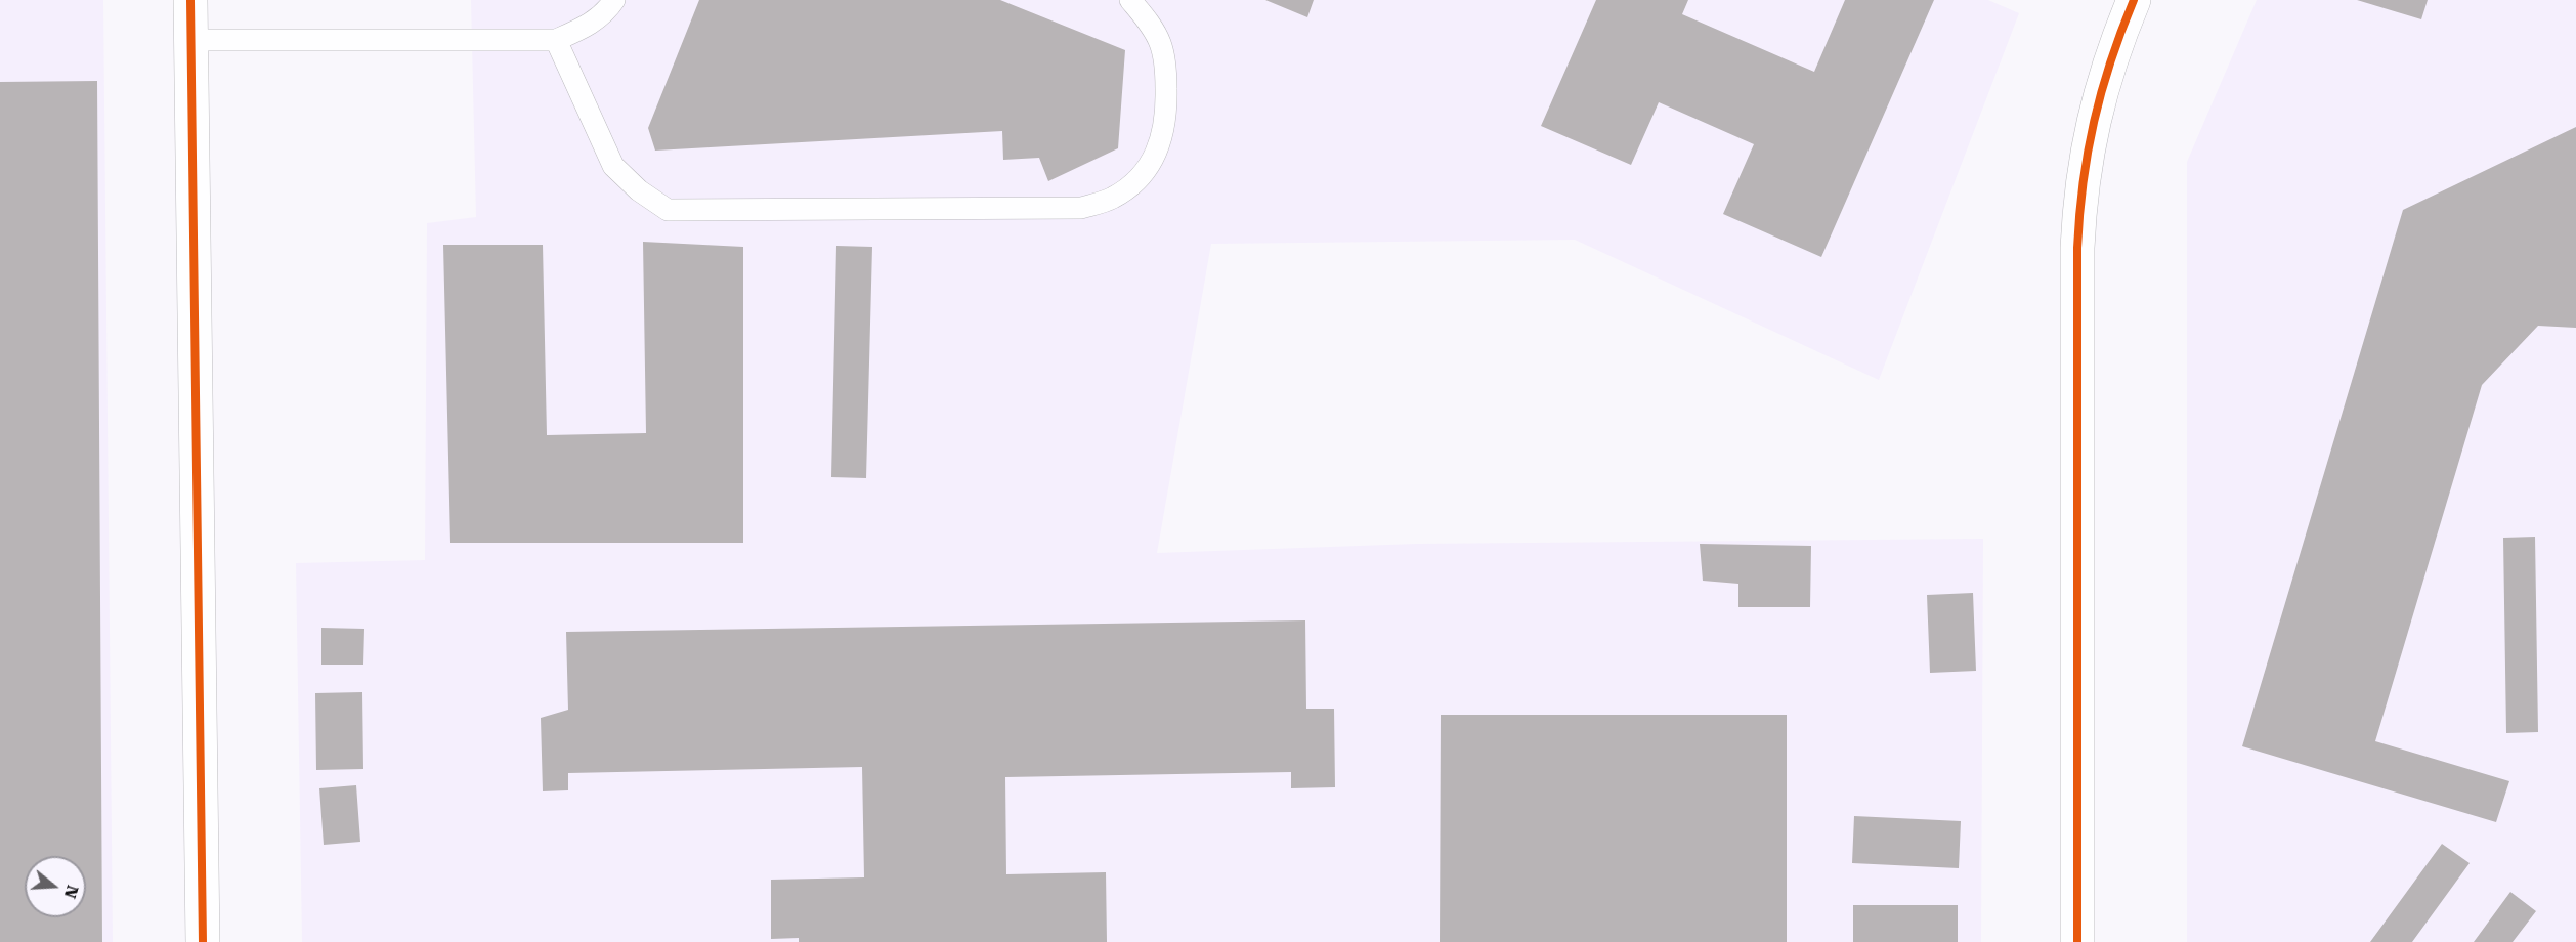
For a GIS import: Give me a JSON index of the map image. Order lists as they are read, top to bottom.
{
  "north": "right"
}
